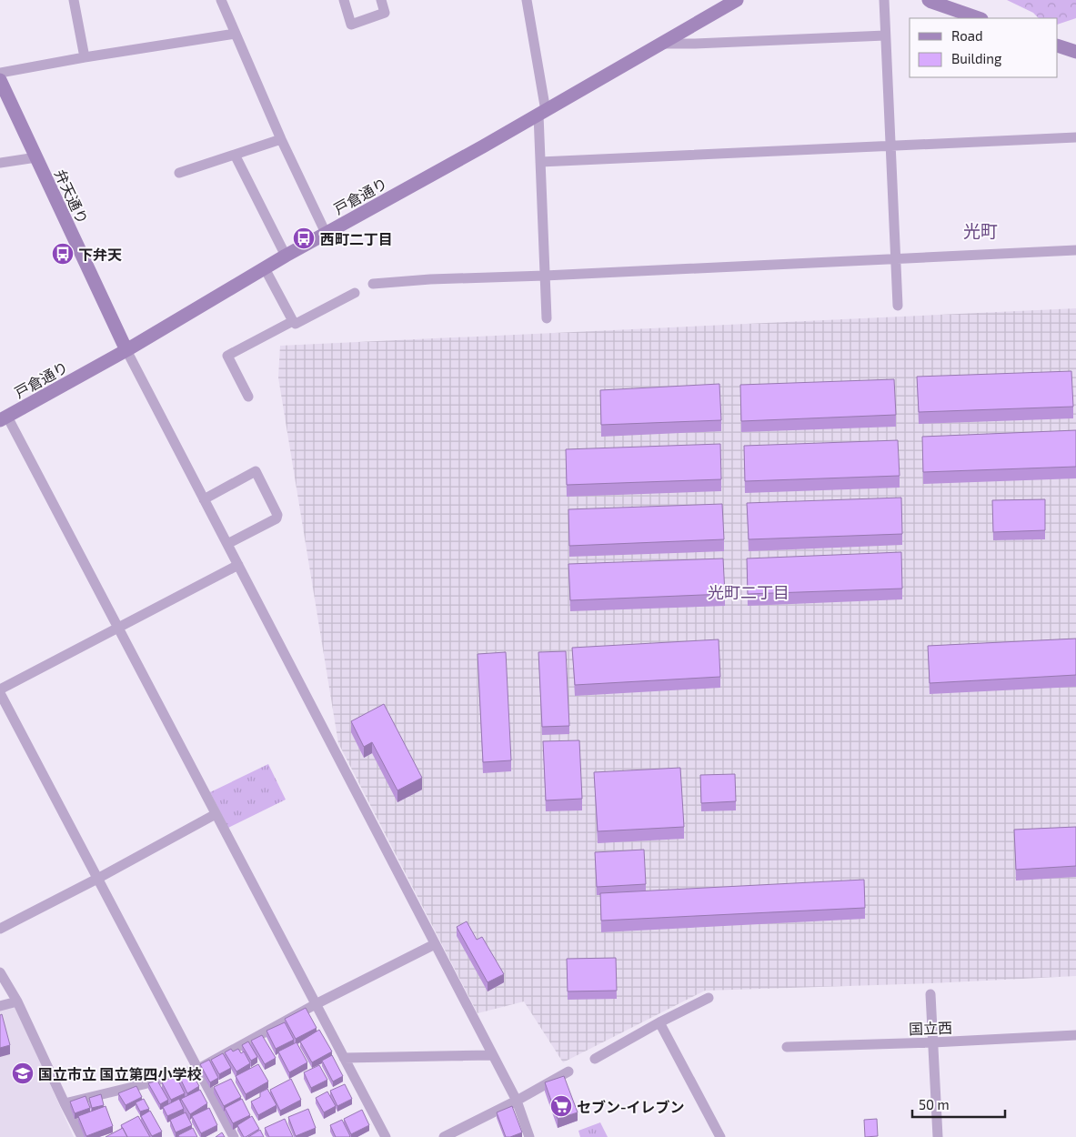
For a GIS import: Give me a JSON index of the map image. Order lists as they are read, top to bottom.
{
  "streets": {
    "street": ["戸倉通り", "弁天通り", "国立西"]
  },
  "crossings": [
    ["戸倉通り", "弁天通り"]
  ],
  "districts": ["光町", "光町二丁目"],
  "places": {
    "bus stop": ["西町二丁目", "下弁天"],
    "school or university": ["国立市立 国立第四小学校"],
    "supermarket": ["セブン-イレブン"]
  },
  "legend": ["Road", "Building"],
  "scale_bar": "50 m"
}
